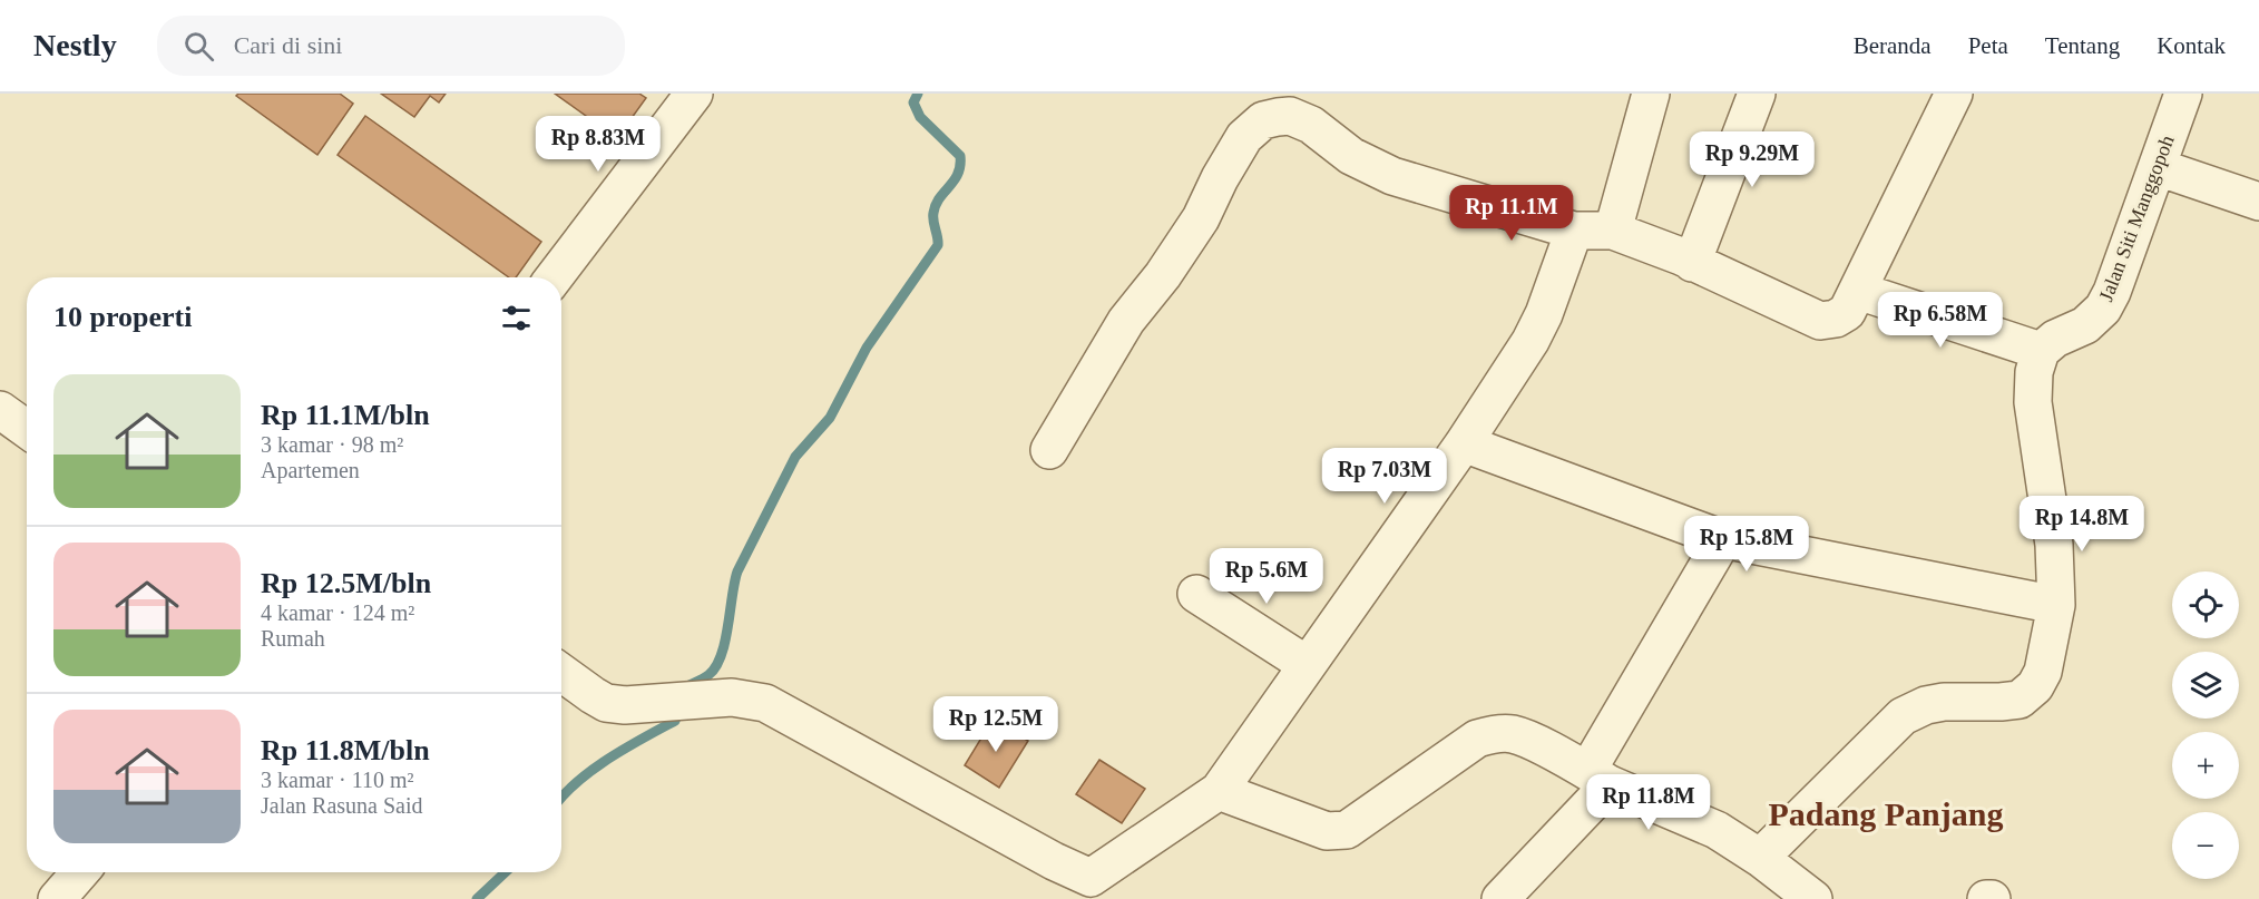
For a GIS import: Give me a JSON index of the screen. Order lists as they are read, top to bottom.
{
  "streets": {
    "street": ["Jalan Siti Manggopoh"]
  },
  "districts": ["Padang Panjang"],
  "page": {
    "header": "Nestly",
    "search": "Cari di sini",
    "nav": [
      "Beranda",
      "Peta",
      "Tentang",
      "Kontak"
    ],
    "price": [
      "Rp 8.83M",
      "Rp 9.29M",
      "Rp 11.1M",
      "Rp 6.58M",
      "Rp 7.03M",
      "Rp 14.8M",
      "Rp 15.8M",
      "Rp 5.6M",
      "Rp 12.5M",
      "Rp 11.8M"
    ],
    "heading": "10 properti",
    "list": [
      {
        "name": "Rp 11.1M/bln",
        "note": "3 kamar · 98 m² · Apartemen"
      },
      {
        "name": "Rp 12.5M/bln",
        "note": "4 kamar · 124 m² · Rumah"
      },
      {
        "name": "Rp 11.8M/bln",
        "note": "3 kamar · 110 m² · Jalan Rasuna Said"
      }
    ],
    "map_buttons": ["+", "−"]
  }
}
